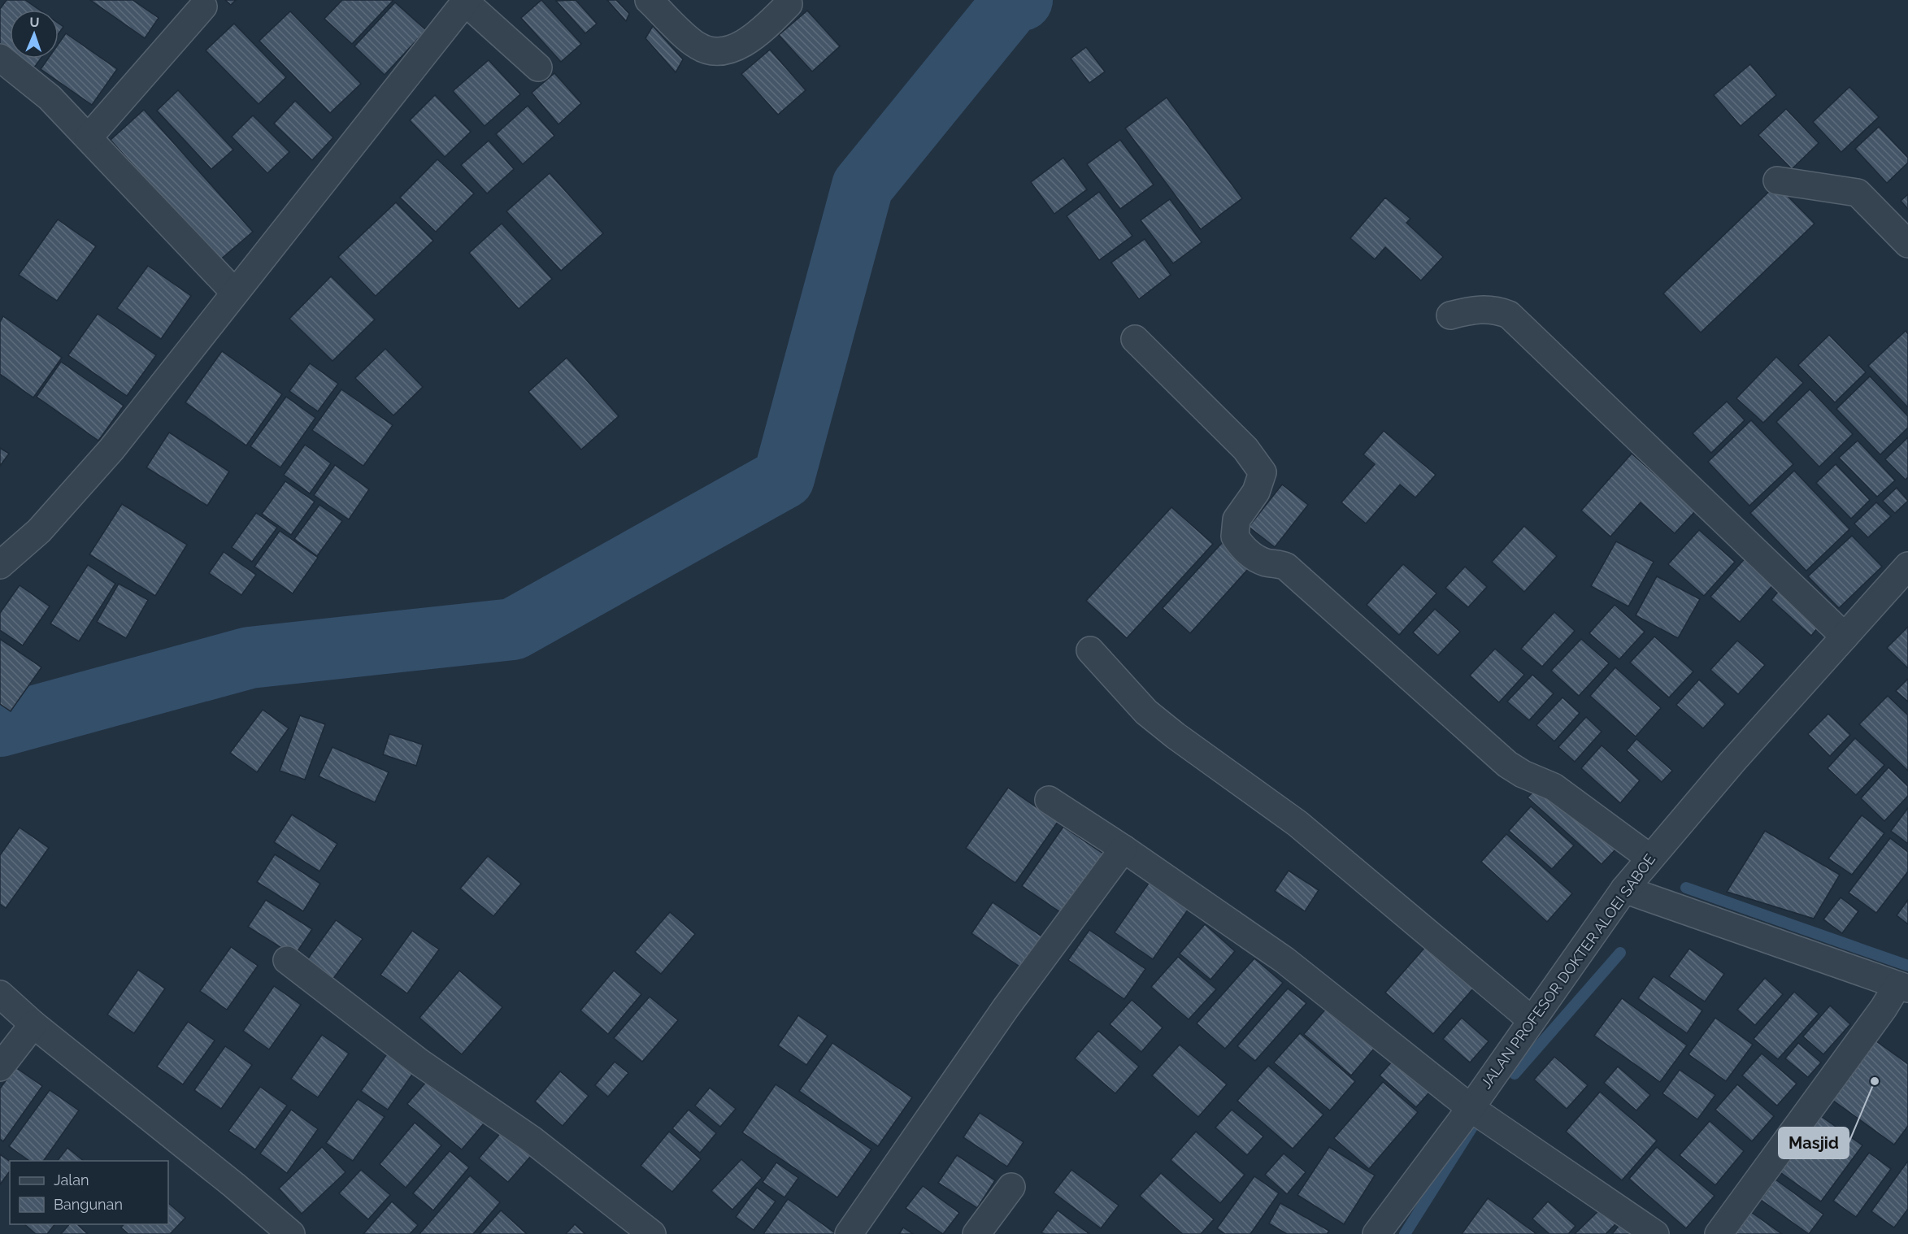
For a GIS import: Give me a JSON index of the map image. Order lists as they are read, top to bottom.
{
  "streets": {
    "street": ["JALAN PROFESOR DOKTER ALOEI SABOE"]
  },
  "places": ["Masjid"],
  "legend": ["Jalan", "Bangunan"],
  "north": "top"
}
